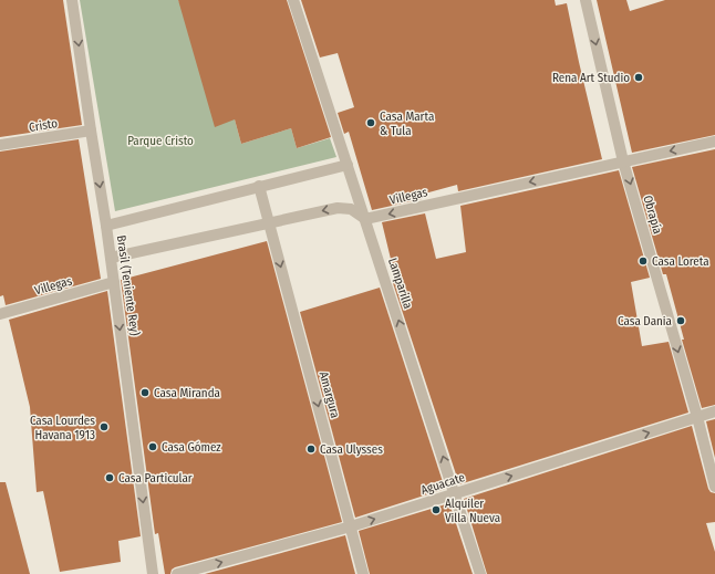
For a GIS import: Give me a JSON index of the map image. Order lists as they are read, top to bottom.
{
  "streets": {
    "street": [
      "Cristo",
      "Villegas",
      "Obrapía",
      "Lamparilla",
      "Brasil (Teniente Rey)",
      "Amargura",
      "Aguacate"
    ]
  },
  "crossings": [
    ["Cristo", "Brasil (Teniente Rey)"],
    ["Villegas", "Obrapía"],
    ["Villegas", "Lamparilla"],
    ["Villegas", "Brasil (Teniente Rey)"],
    ["Obrapía", "Aguacate"],
    ["Lamparilla", "Aguacate"],
    ["Amargura", "Aguacate"]
  ],
  "one_way": [
    "Villegas",
    "Obrapía",
    "Lamparilla",
    "Brasil (Teniente Rey)",
    "Amargura",
    "Aguacate"
  ],
  "parks": ["Parque Cristo"],
  "places": [
    "Rena Art Studio",
    "Casa Marta & Tula",
    "Casa Loreta",
    "Casa Dania",
    "Casa Miranda",
    "Casa Lourdes Havana 1913",
    "Casa Gómez",
    "Casa Ulysses",
    "Casa Particular",
    "Alquiler Villa Nueva"
  ]
}
